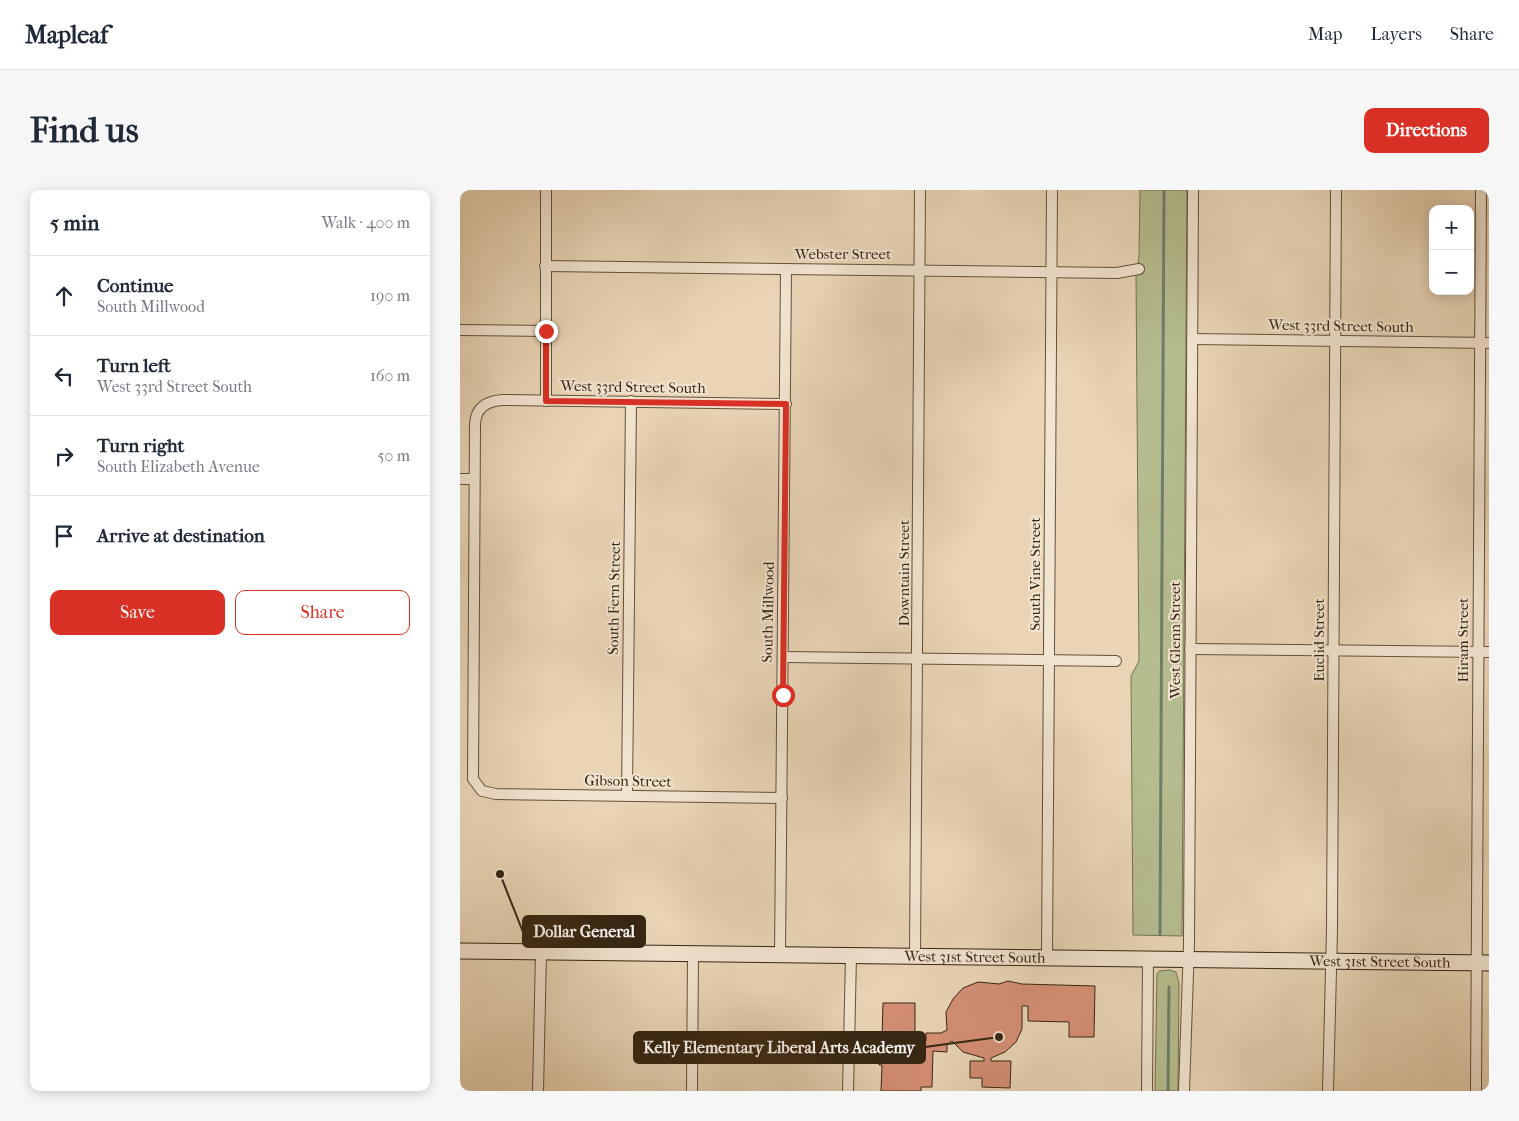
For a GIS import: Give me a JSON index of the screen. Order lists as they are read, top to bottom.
{
  "streets": {
    "street": [
      "Webster Street",
      "West 33rd Street South",
      "Downtain Street",
      "South Vine Street",
      "South Fern Street",
      "South Millwood",
      "West Glenn Street",
      "Euclid Street",
      "Hiram Street",
      "Gibson Street",
      "West 31st Street South"
    ]
  },
  "crossings": [
    ["Webster Street", "Downtain Street"],
    ["Webster Street", "South Vine Street"],
    ["Webster Street", "South Millwood"],
    ["West 33rd Street South", "South Fern Street"],
    ["West 33rd Street South", "South Millwood"],
    ["West 33rd Street South", "West Glenn Street"],
    ["West 33rd Street South", "Euclid Street"],
    ["West 33rd Street South", "Hiram Street"],
    ["Downtain Street", "West 31st Street South"],
    ["South Vine Street", "West 31st Street South"],
    ["South Fern Street", "Gibson Street"],
    ["South Millwood", "Gibson Street"],
    ["South Millwood", "West 31st Street South"],
    ["West Glenn Street", "West 31st Street South"],
    ["Euclid Street", "West 31st Street South"],
    ["Hiram Street", "West 31st Street South"]
  ],
  "places": ["Dollar General", "Kelly Elementary Liberal Arts Academy"],
  "page": {
    "header": "Mapleaf",
    "nav": ["Map", "Layers", "Share"],
    "buttons": [
      "Directions",
      ["Save", "Share"]
    ],
    "title": "Find us",
    "heading": ["5 min", "Walk · 400 m"],
    "map_buttons": ["+", "−"],
    "list": [
      ["Continue", "South Millwood", "190 m"],
      ["Turn left", "West 33rd Street South", "160 m"],
      ["Turn right", "South Elizabeth Avenue", "50 m"],
      "Arrive at destination"
    ]
  }
}
